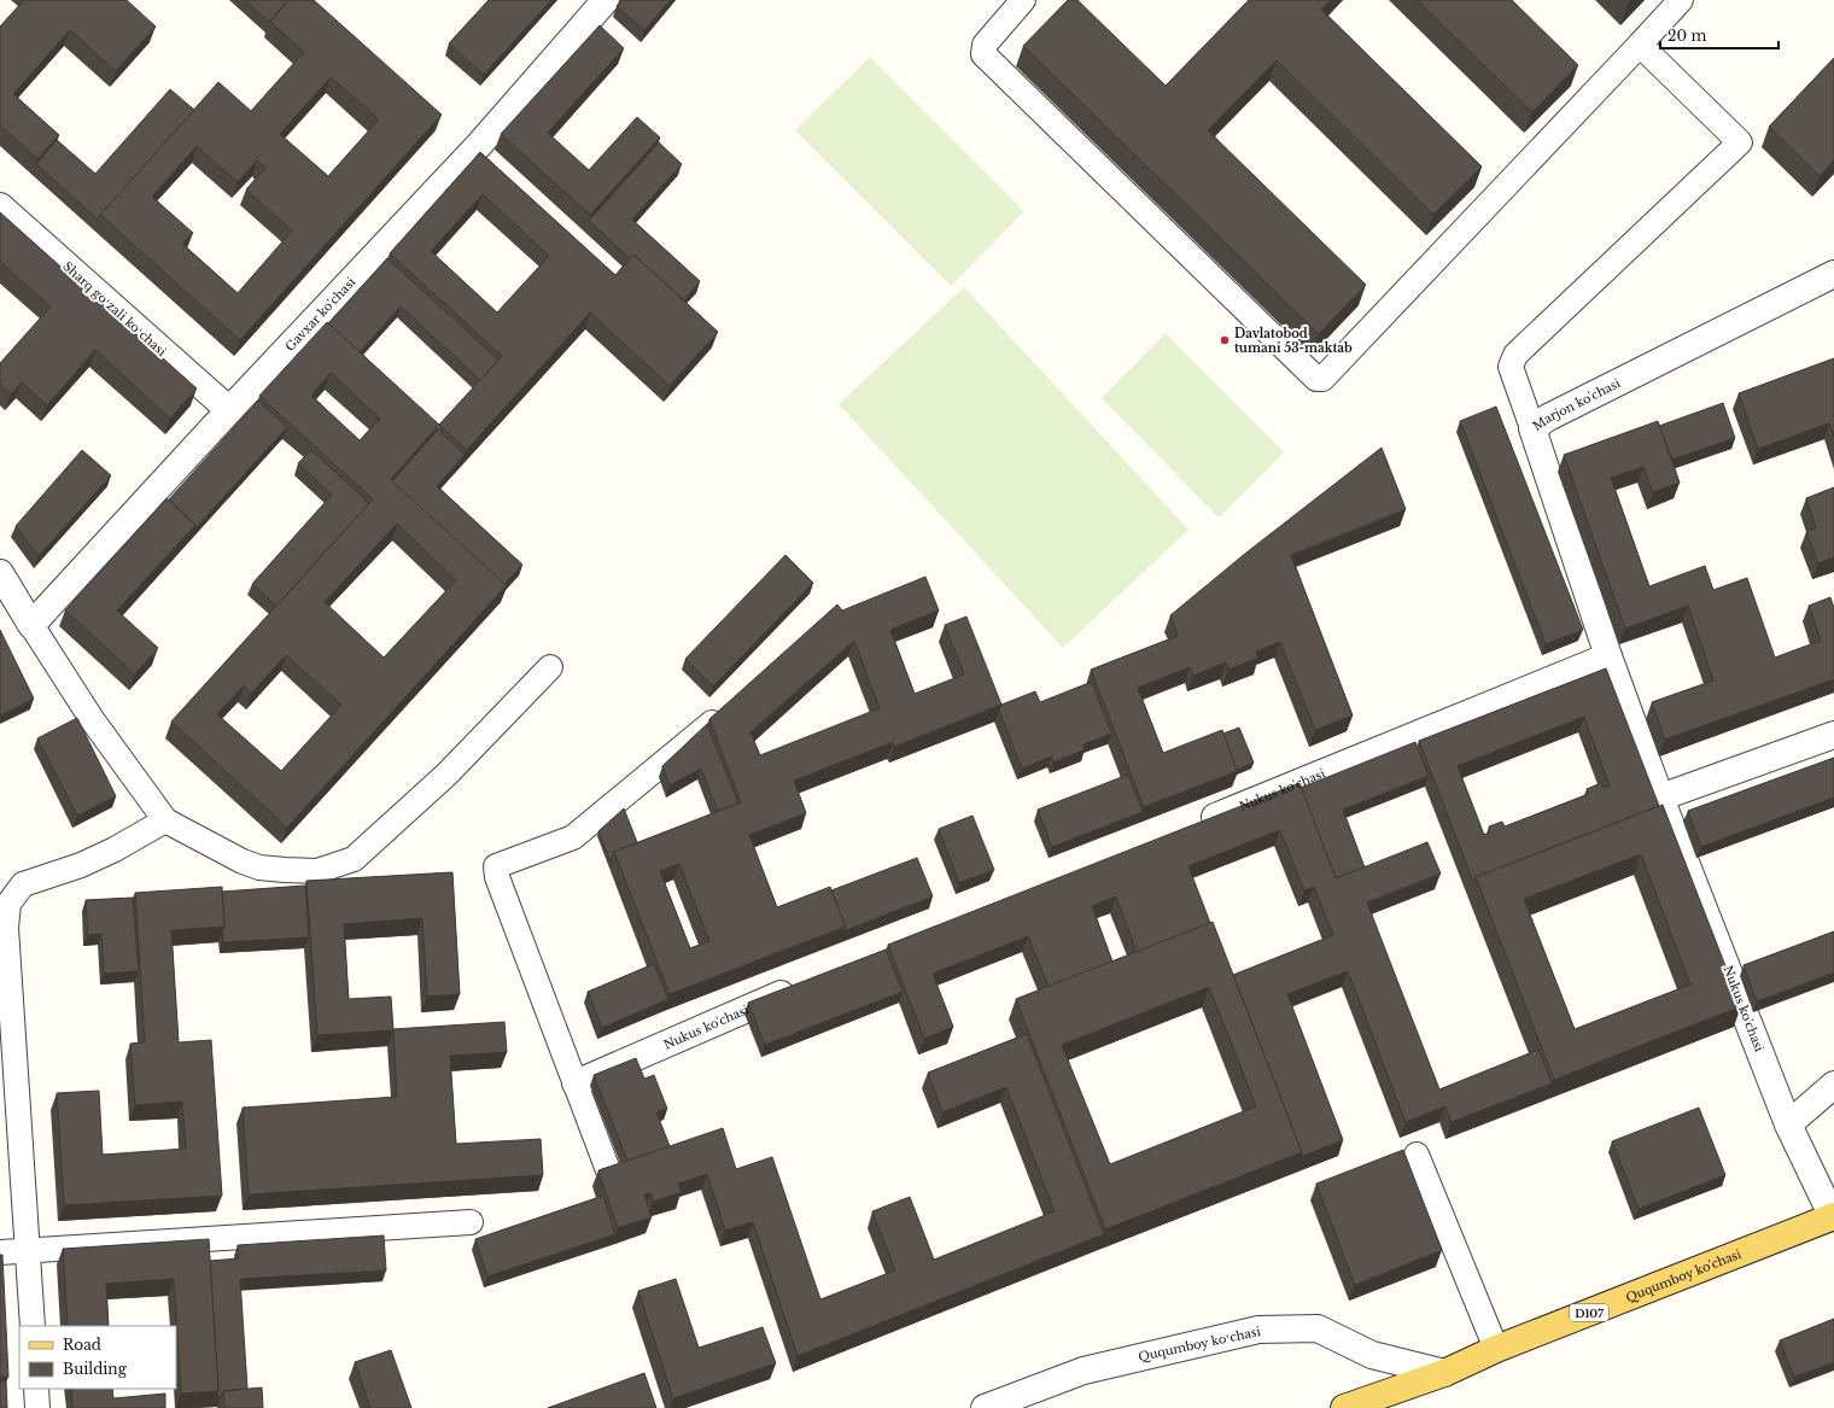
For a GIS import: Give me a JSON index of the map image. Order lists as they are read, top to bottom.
{
  "streets": {
    "main road": ["Ququmboy ko'chasi", "D107"],
    "street": [
      "Sharq goʻzali koʻchasi",
      "Gavxar ko'chasi",
      "Marjon ko'chasi",
      "Nukus ko'chasi",
      "Ququmboy koʻchasi"
    ]
  },
  "crossings": [
    ["Sharq goʻzali koʻchasi", "Gavxar ko'chasi"],
    ["Marjon ko'chasi", "Nukus ko'chasi"],
    ["Nukus ko'chasi", "Ququmboy ko'chasi"],
    ["Ququmboy ko'chasi", "Ququmboy koʻchasi"]
  ],
  "places": ["Davlatobod tumani 53-maktab"],
  "legend": ["Road", "Building"],
  "scale_bar": "20 m"
}
